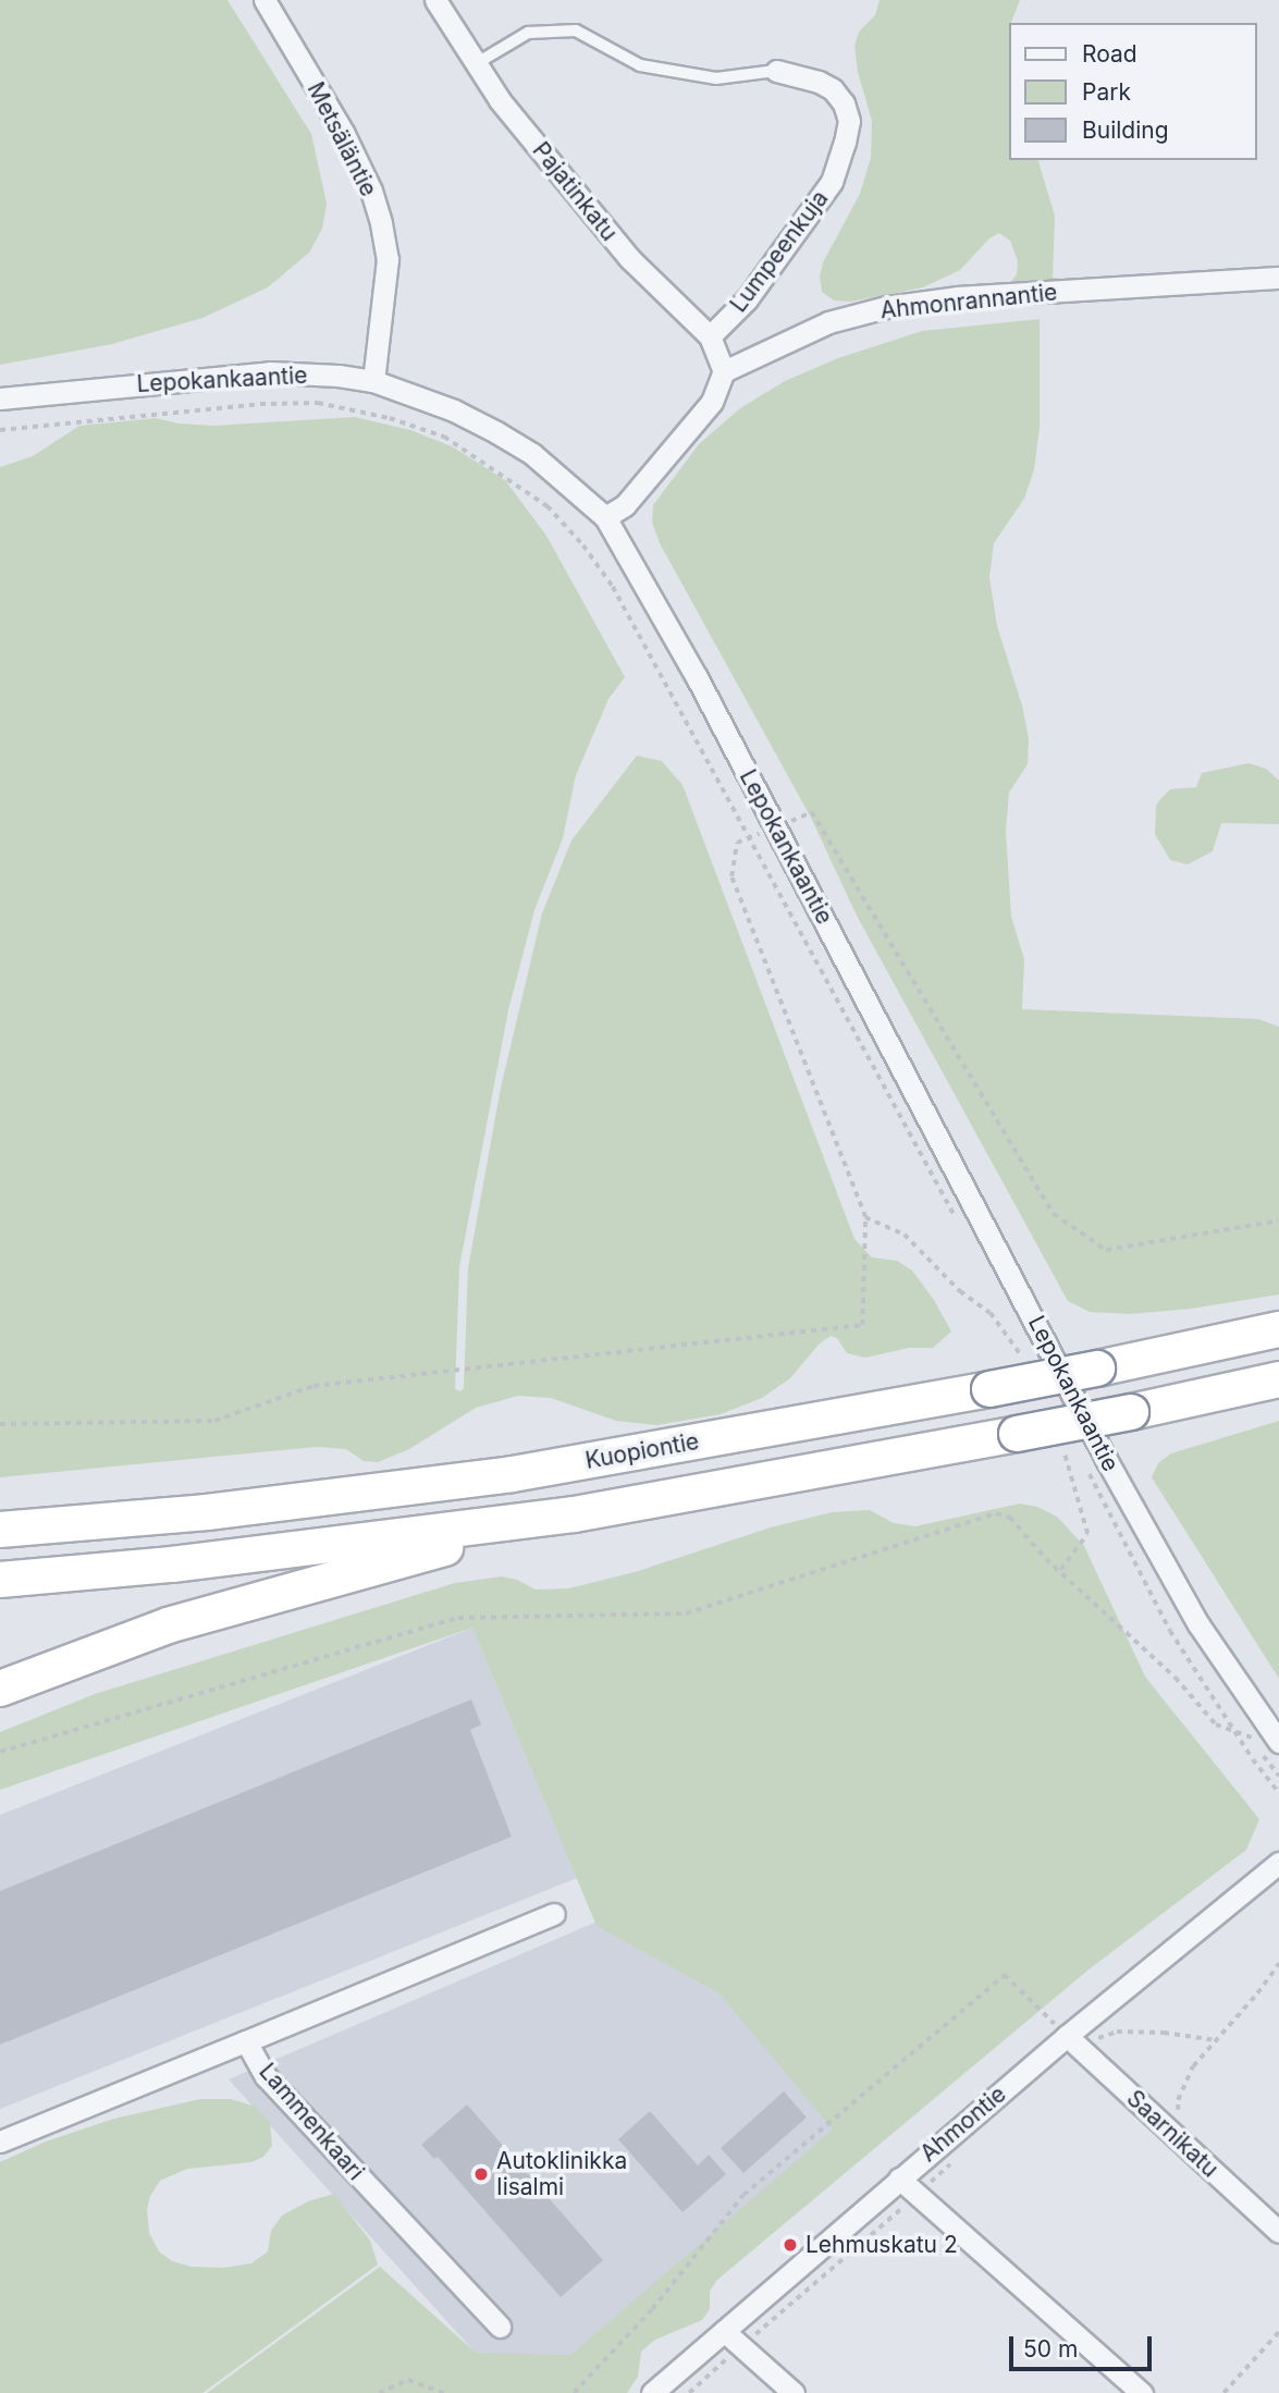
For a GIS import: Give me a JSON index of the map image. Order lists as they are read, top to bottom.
{
  "streets": {
    "highway": ["Kuopiontie"],
    "street": [
      "Metsäläntie",
      "Pajatinkatu",
      "Lumpeenkuja",
      "Ahmonrannantie",
      "Lepokankaantie",
      "Lammenkaari",
      "Ahmontie",
      "Saarnikatu"
    ]
  },
  "crossings": [
    ["Metsäläntie", "Lepokankaantie"],
    ["Pajatinkatu", "Lumpeenkuja"],
    ["Pajatinkatu", "Ahmonrannantie"],
    ["Ahmontie", "Saarnikatu"]
  ],
  "places": ["Autoklinikka Iisalmi", "Lehmuskatu 2"],
  "legend": ["Road", "Park", "Building"],
  "scale_bar": "50 m"
}
